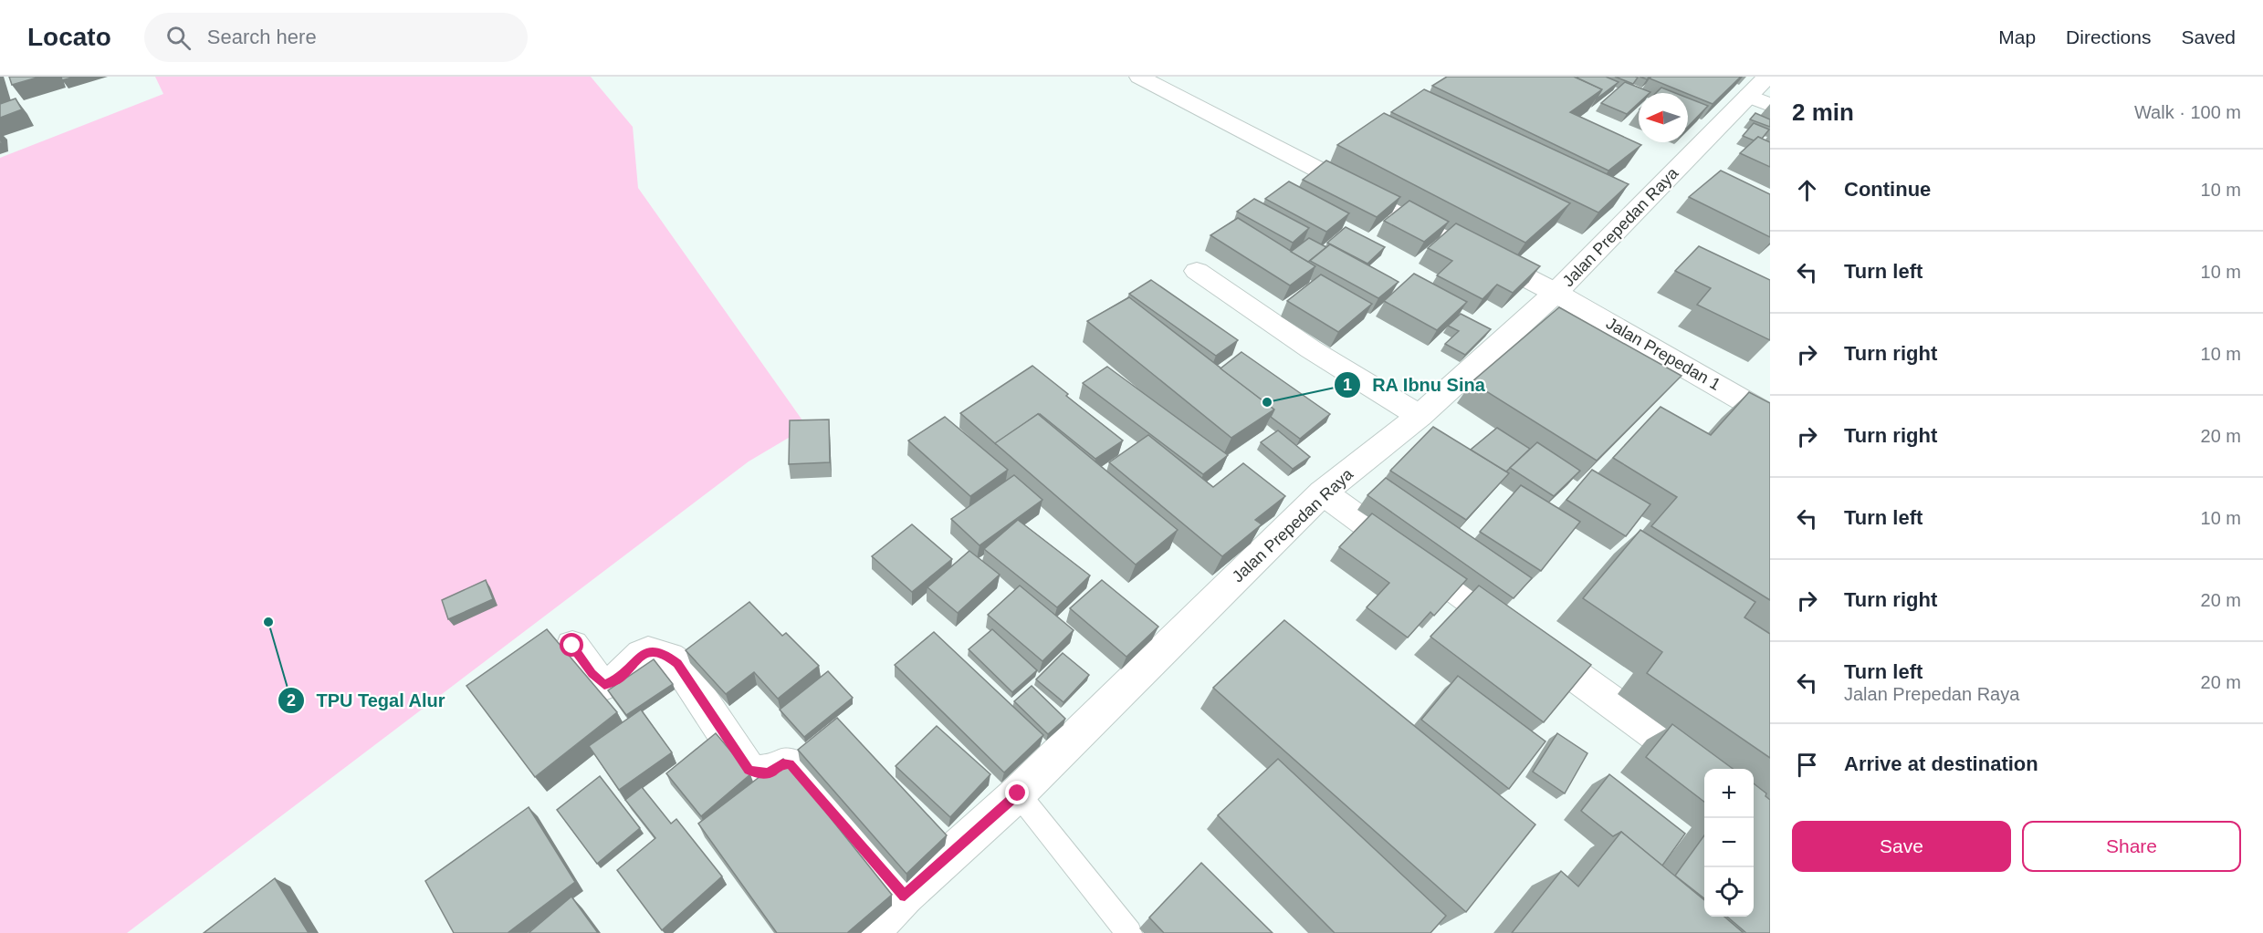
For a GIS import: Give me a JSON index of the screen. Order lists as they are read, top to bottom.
{
  "streets": {
    "street": ["Jalan Prepedan Raya", "Jalan Prepedan 1"]
  },
  "crossings": [
    ["Jalan Prepedan Raya", "Jalan Prepedan 1"]
  ],
  "places": ["RA Ibnu Sina", "TPU Tegal Alur"],
  "north": "left",
  "page": {
    "header": "Locato",
    "search": "Search here",
    "nav": ["Map", "Directions", "Saved"],
    "heading": ["2 min", "Walk · 100 m"],
    "list": [
      ["Continue", "10 m"],
      ["Turn left", "10 m"],
      ["Turn right", "10 m"],
      ["Turn right", "20 m"],
      ["Turn left", "10 m"],
      ["Turn right", "20 m"],
      ["Turn left", "Jalan Prepedan Raya", "20 m"],
      "Arrive at destination"
    ],
    "map_buttons": ["+", "−"],
    "buttons": ["Save", "Share"]
  }
}
